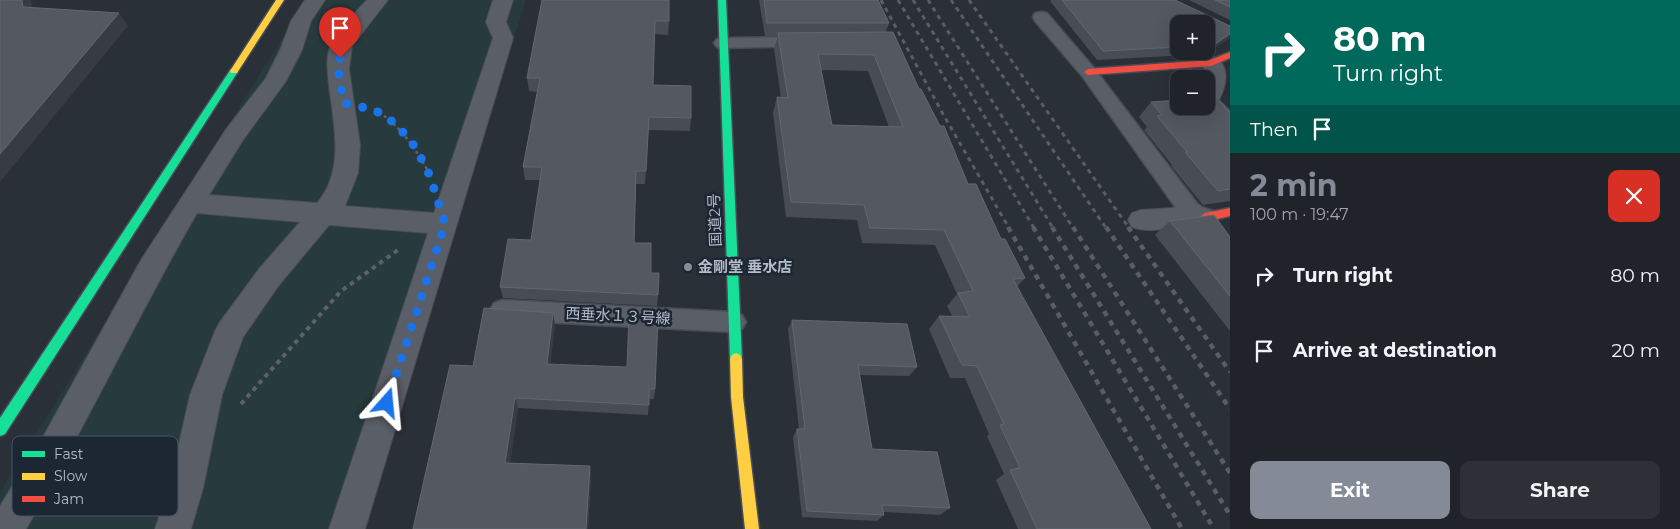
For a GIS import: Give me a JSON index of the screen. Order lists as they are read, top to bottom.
{
  "streets": {
    "main road": ["国道2号"],
    "lane": ["西垂水１３号線"]
  },
  "crossings": [
    ["国道2号", "西垂水１３号線"]
  ],
  "places": ["金剛堂 垂水店"],
  "legend": ["Fast", "Slow", "Jam"],
  "page": {
    "turn": ["80 m", "Turn right"],
    "map_buttons": ["+", "−"],
    "then": "Then",
    "heading": ["2 min", "100 m · 19:47"],
    "list": [
      {
        "name": "Turn right",
        "value": "80 m"
      },
      {
        "name": "Arrive at destination",
        "value": "20 m"
      }
    ],
    "buttons": ["Exit", "Share"]
  }
}
